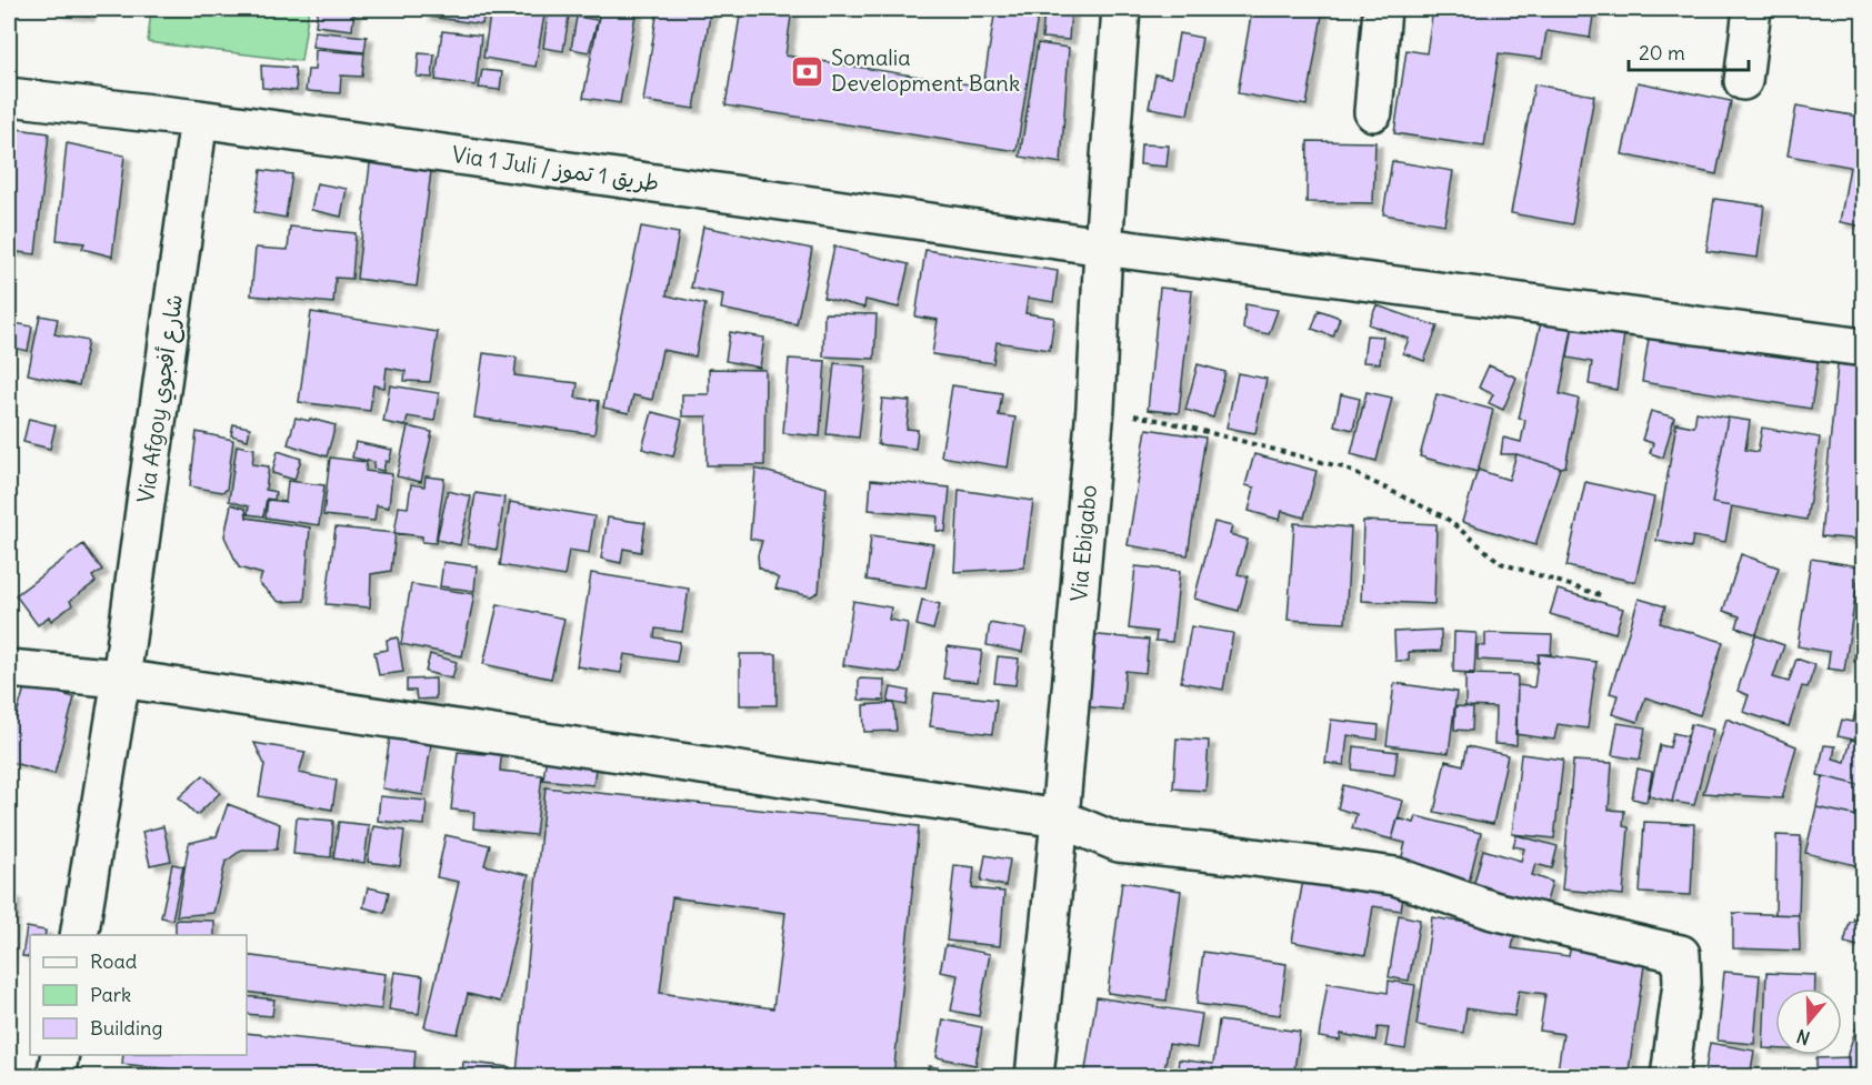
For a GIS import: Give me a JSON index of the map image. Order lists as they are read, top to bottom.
{
  "streets": {
    "street": ["Via 1 Juli / طريق 1 تموز", "Via Afgoy شارع أفجوي", "Via Ebigabo"]
  },
  "crossings": [
    ["Via 1 Juli / طريق 1 تموز", "Via Afgoy شارع أفجوي"],
    ["Via 1 Juli / طريق 1 تموز", "Via Ebigabo"]
  ],
  "places": {
    "bank": ["Somalia Development Bank"]
  },
  "legend": ["Road", "Park", "Building"],
  "scale_bar": "20 m",
  "north": "bottom"
}
